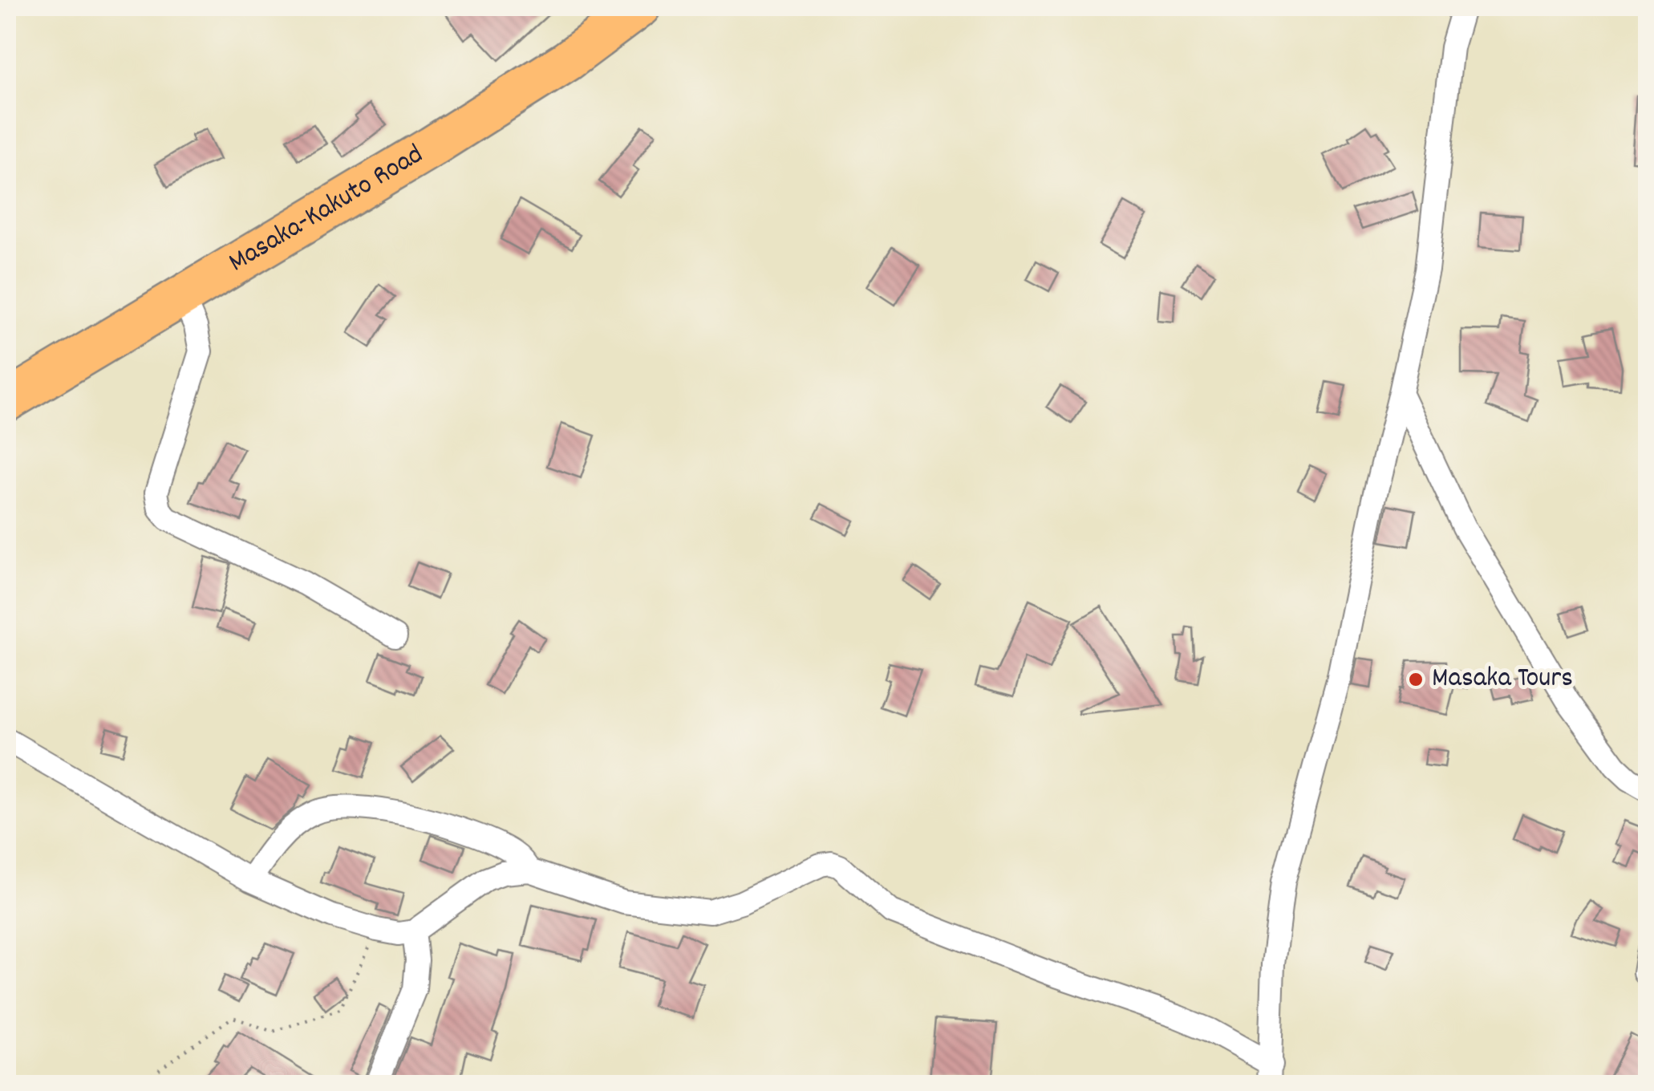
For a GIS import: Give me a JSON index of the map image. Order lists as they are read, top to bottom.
{
  "streets": {
    "highway": ["Masaka-Kakuto Road"]
  },
  "places": ["Masaka Tours"]
}
